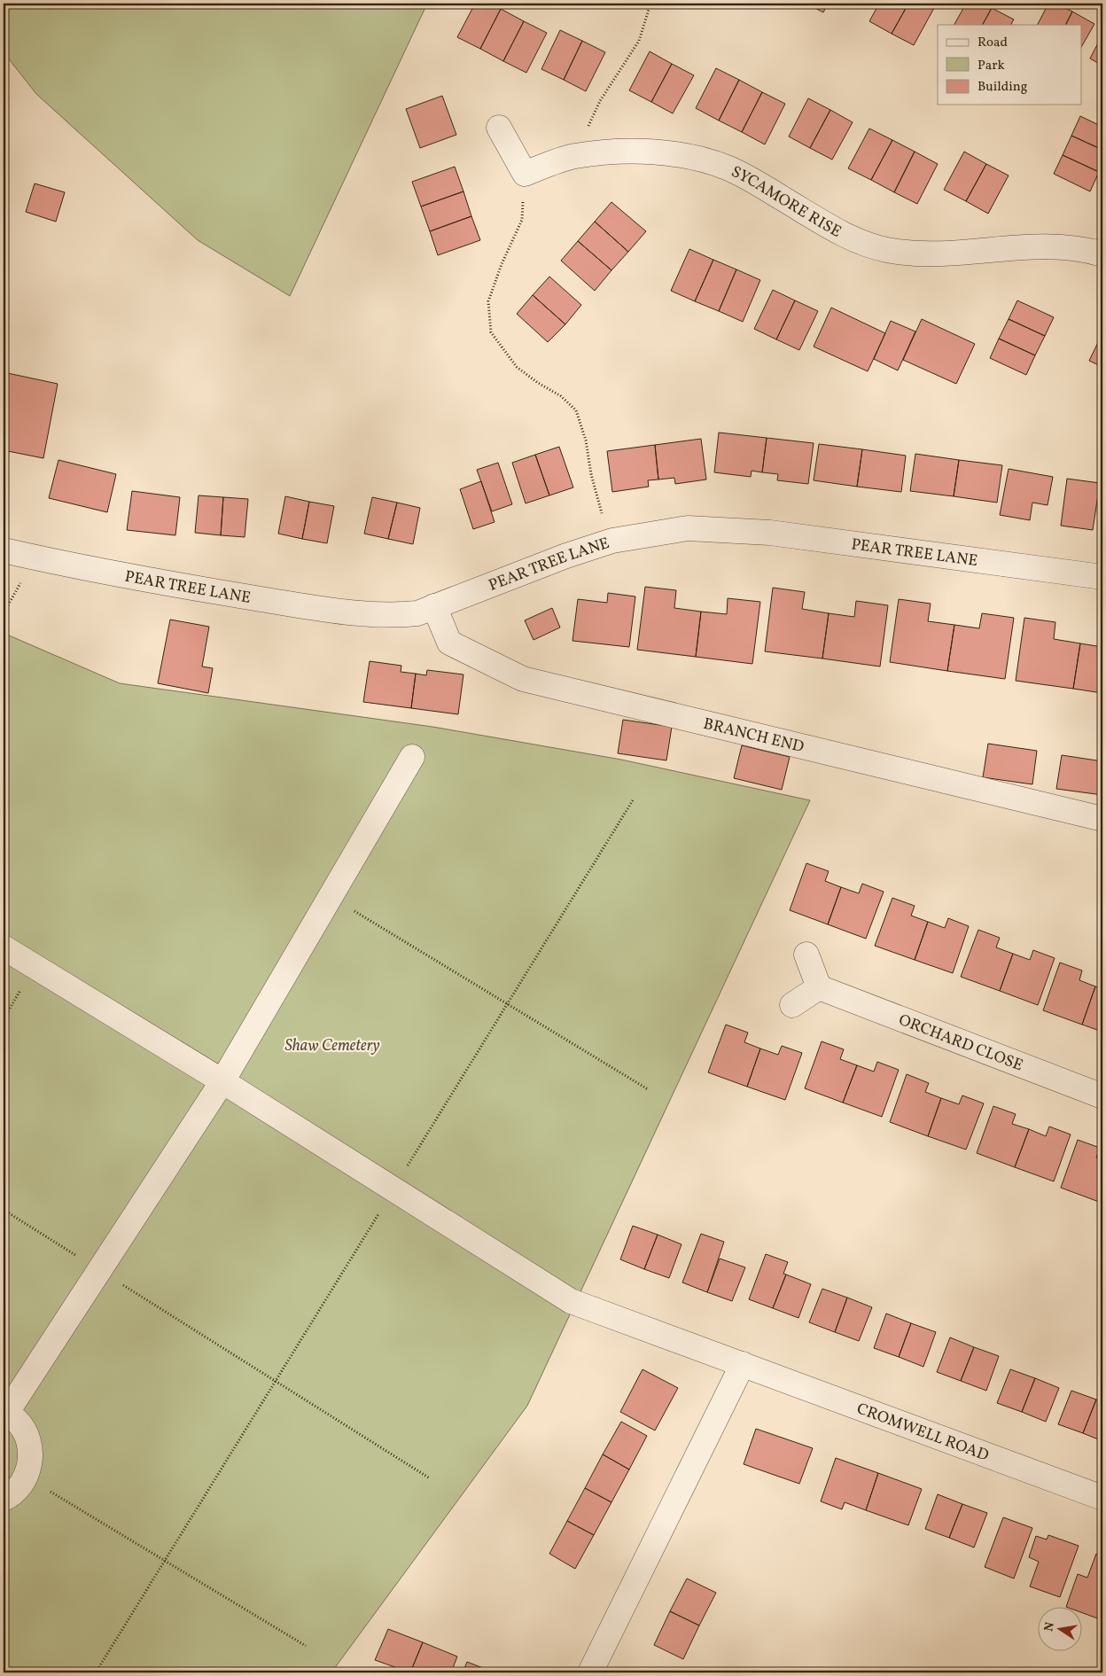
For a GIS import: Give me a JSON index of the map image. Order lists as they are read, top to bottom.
{
  "streets": {
    "street": [
      "SYCAMORE RISE",
      "PEAR TREE LANE",
      "BRANCH END",
      "ORCHARD CLOSE",
      "CROMWELL ROAD"
    ]
  },
  "crossings": [
    ["PEAR TREE LANE", "BRANCH END"]
  ],
  "parks": ["Shaw Cemetery"],
  "legend": ["Road", "Park", "Building"],
  "north": "left"
}
